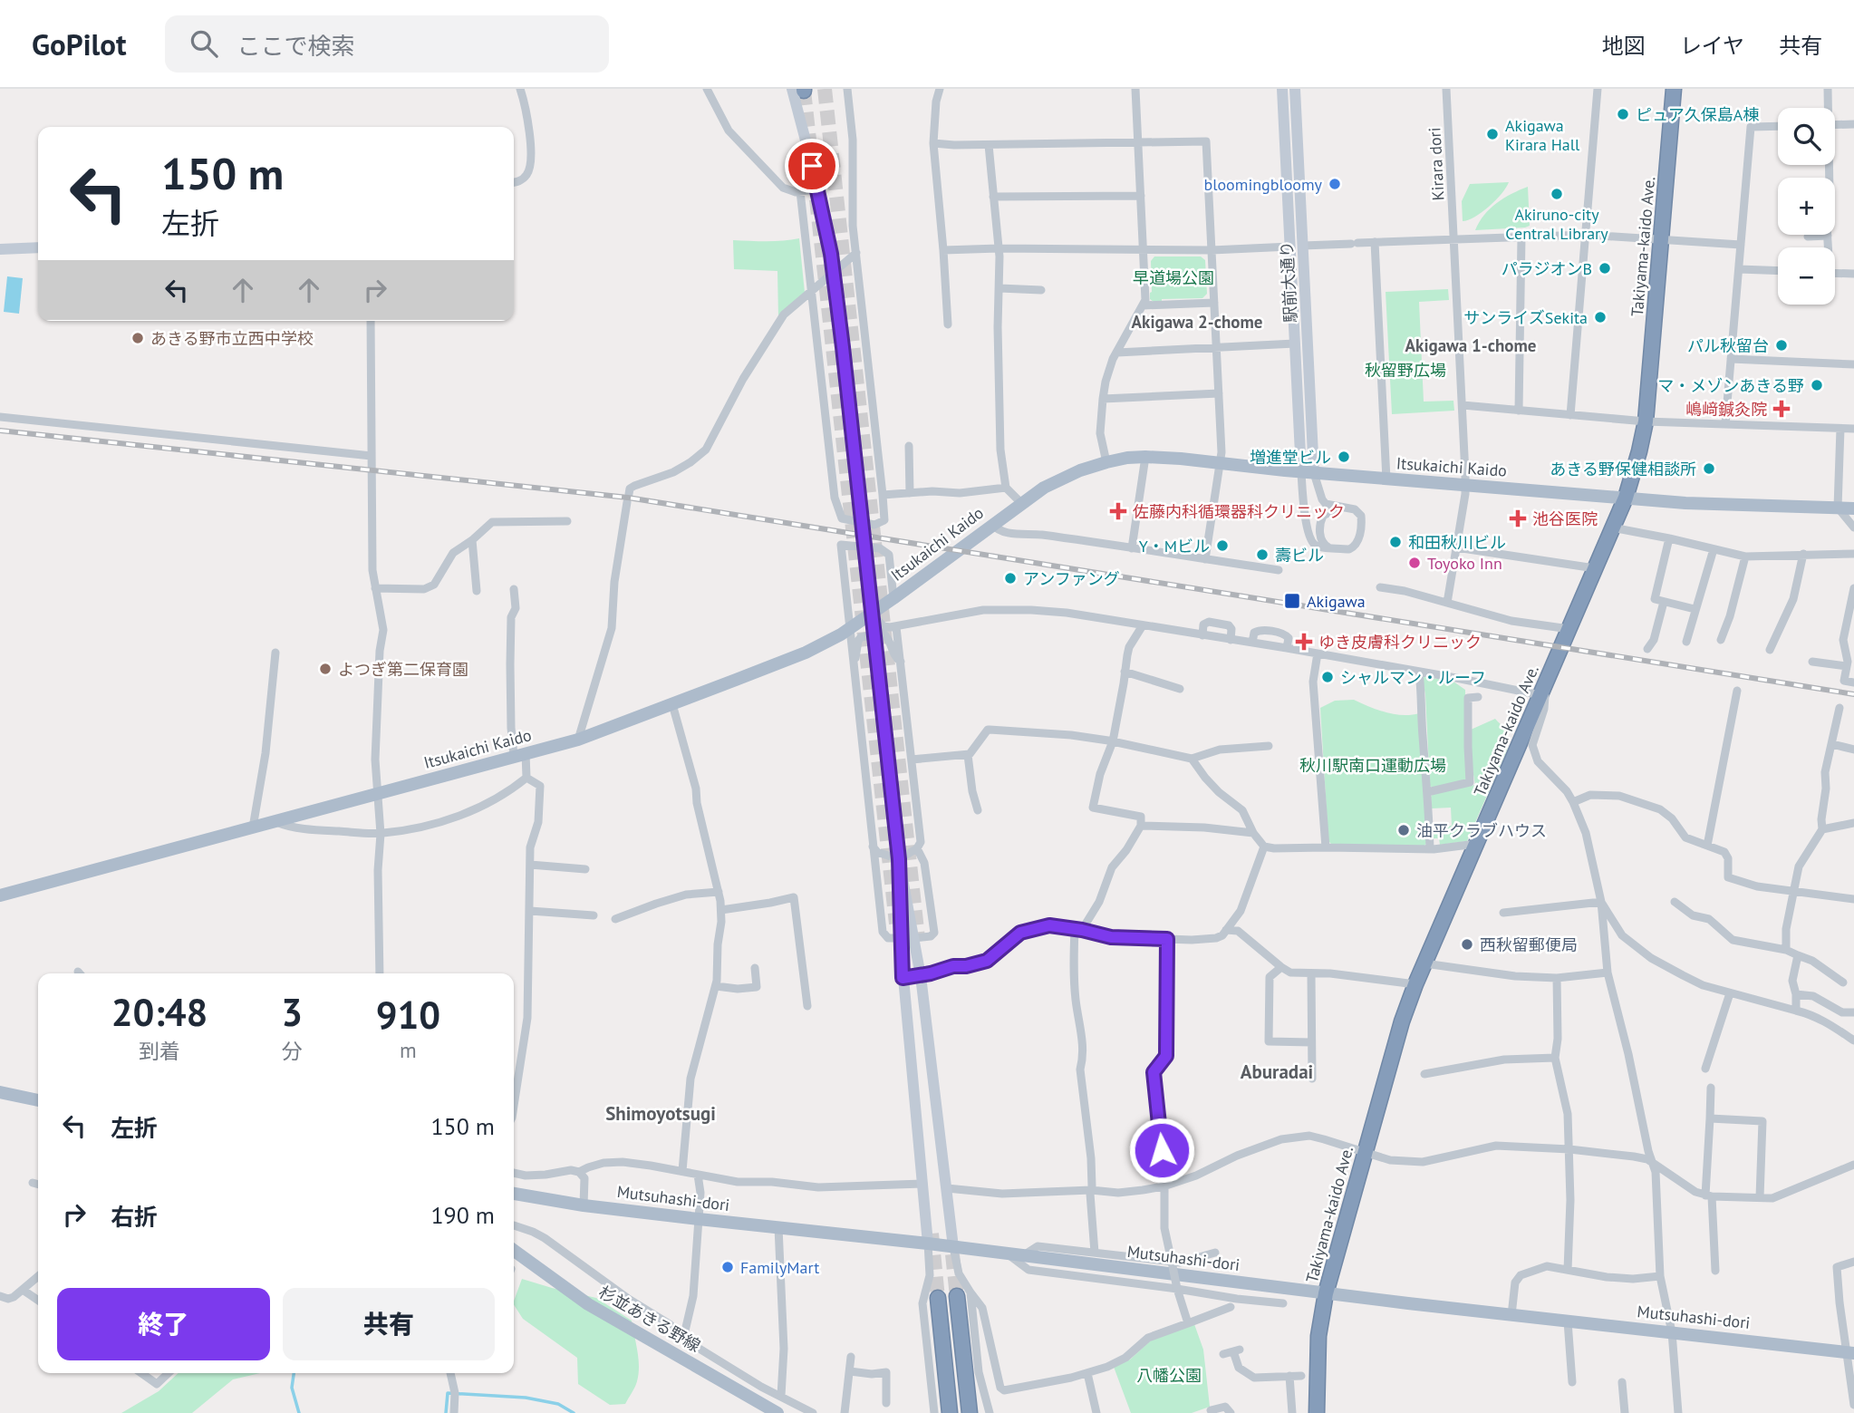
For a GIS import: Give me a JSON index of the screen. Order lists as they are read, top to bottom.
{
  "streets": {
    "highway": ["Takiyama-kaido Ave."],
    "main road": ["Itsukaichi Kaido", "Mutsuhashi-dori", "杉並あきる野線"],
    "street": ["Kirara dori", "駅前大通り"]
  },
  "crossings": [
    ["Kirara dori", "Itsukaichi Kaido"],
    ["Takiyama-kaido Ave.", "Itsukaichi Kaido"],
    ["Takiyama-kaido Ave.", "Mutsuhashi-dori"],
    ["駅前大通り", "Itsukaichi Kaido"]
  ],
  "districts": [
    "Akigawa 2-chome",
    "Akigawa 1-chome",
    "Aburadai",
    "Shimoyotsugi"
  ],
  "parks": [
    "早道場公園",
    "秋留野広場",
    "秋川駅南口運動広場",
    "八幡公園"
  ],
  "places": {
    "other": [
      "ピュア久保島A棟",
      "Akigawa Kirara Hall",
      "bloomingbloomy",
      "Akiruno-city Central Library",
      "パラジオンB",
      "サンライズSekita",
      "あきる野市立西中学校",
      "パル秋留台",
      "マ・メゾンあきる野",
      "増進堂ビル",
      "あきる野保健相談所",
      "和田秋川ビル",
      "Y・Mビル",
      "壽ビル",
      "Toyoko Inn",
      "アンファング",
      "よつぎ第二保育園",
      "シャルマン・ルーフ",
      "油平クラブハウス",
      "西秋留郵便局",
      "FamilyMart"
    ],
    "health": [
      "嶋﨑鍼灸院",
      "佐藤内科循環器科クリニック",
      "池谷医院",
      "ゆき皮膚科クリニック"
    ],
    "transit": ["Akigawa"]
  },
  "page": {
    "header": "GoPilot",
    "search": "ここで検索",
    "nav": ["地図", "レイヤ", "共有"],
    "map_buttons": ["+", "−"],
    "turn": ["150 m", "左折"],
    "eta": [
      "20:48",
      "到着",
      "3",
      "分",
      "910",
      "m"
    ],
    "list": [
      {
        "name": "左折",
        "value": "150 m"
      },
      {
        "name": "右折",
        "value": "190 m"
      }
    ],
    "buttons": ["終了", "共有"]
  }
}
